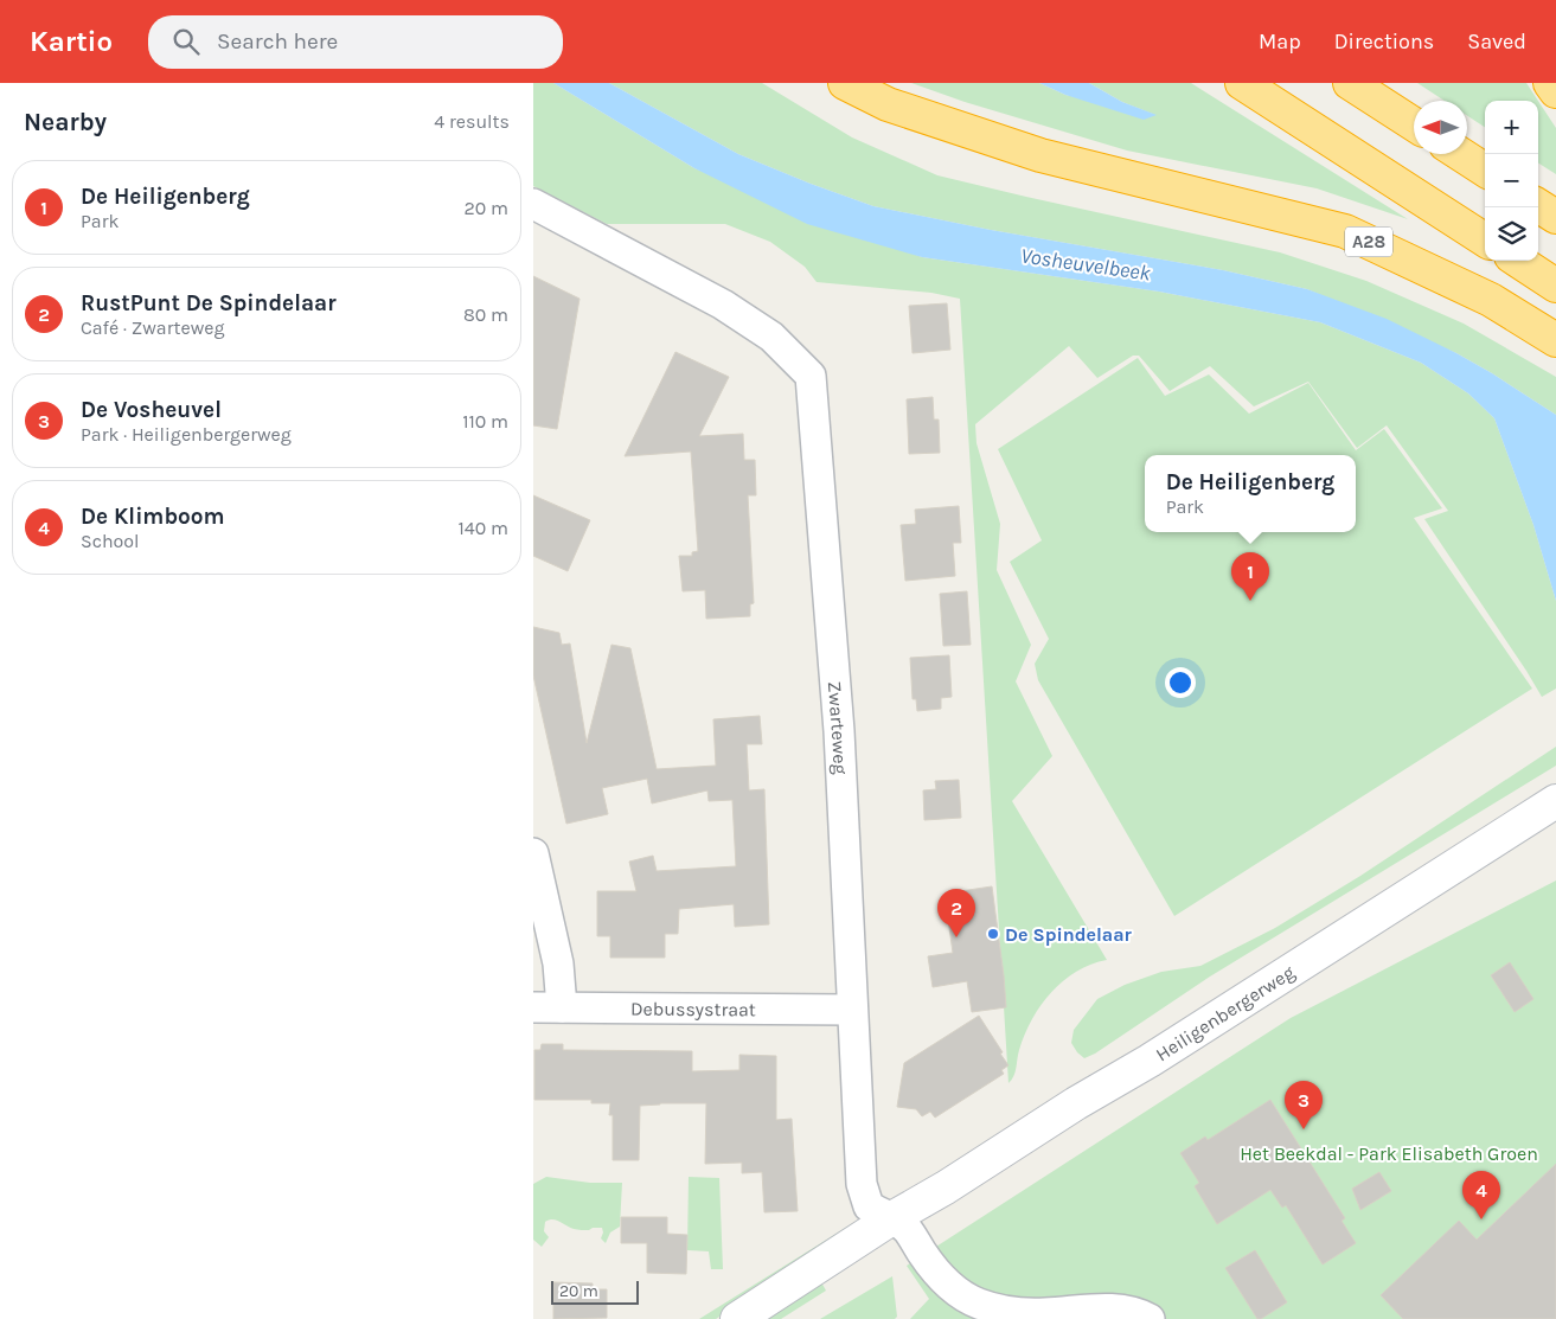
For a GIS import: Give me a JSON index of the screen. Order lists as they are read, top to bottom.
{
  "streets": {
    "highway": ["A28"],
    "main road": ["Heiligenbergerweg"],
    "street": ["Zwarteweg", "Debussystraat"]
  },
  "crossings": [
    ["Zwarteweg", "Debussystraat"],
    ["Zwarteweg", "Heiligenbergerweg"]
  ],
  "water": ["Vosheuvelbeek"],
  "parks": ["Het Beekdal - Park Elisabeth Groen"],
  "places": ["De Spindelaar"],
  "scale_bar": "20 m",
  "north": "left",
  "page": {
    "header": "Kartio",
    "search": "Search here",
    "nav": ["Map", "Directions", "Saved"],
    "heading": ["Nearby", "4 results"],
    "map_buttons": ["+", "−"],
    "list": [
      {
        "mark": "1",
        "name": "De Heiligenberg",
        "note": "Park",
        "value": "20 m"
      },
      {
        "mark": "2",
        "name": "RustPunt De Spindelaar",
        "note": "Café · Zwarteweg",
        "value": "80 m"
      },
      {
        "mark": "3",
        "name": "De Vosheuvel",
        "note": "Park · Heiligenbergerweg",
        "value": "110 m"
      },
      {
        "mark": "4",
        "name": "De Klimboom",
        "note": "School",
        "value": "140 m"
      }
    ],
    "popup": ["De Heiligenberg", "Park"],
    "pins": [
      "1",
      "2",
      "3",
      "4"
    ],
    "scale": "20 m"
  }
}
